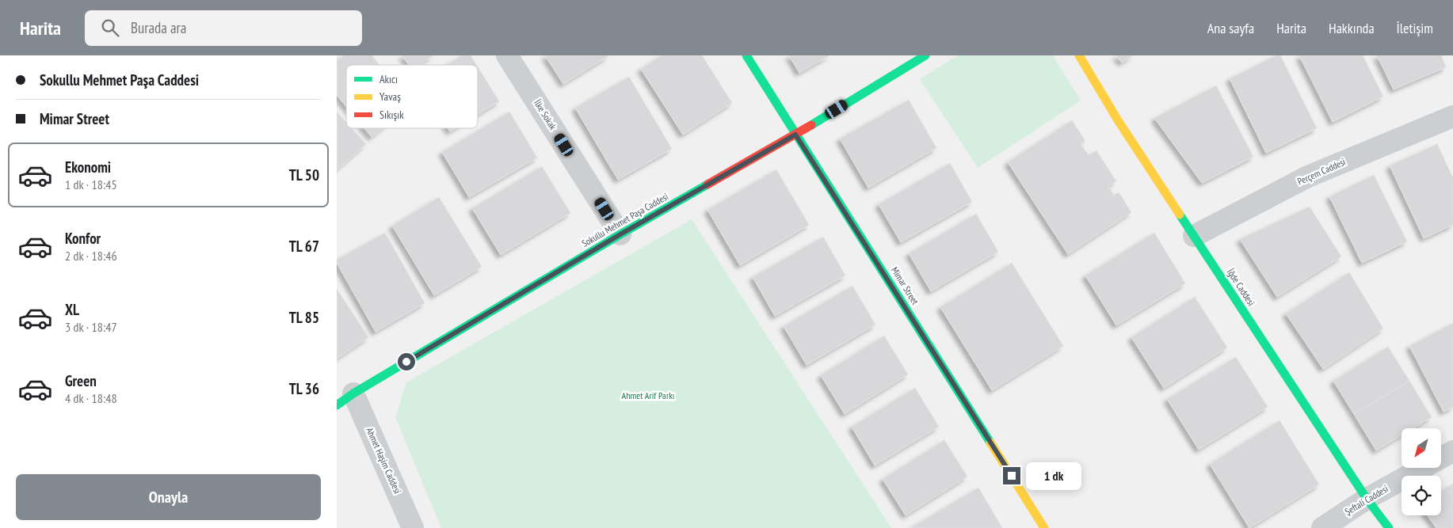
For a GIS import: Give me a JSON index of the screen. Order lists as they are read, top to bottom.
{
  "streets": {
    "main road": ["Sokullu Mehmet Paşa Caddesi", "Mimar Street", "İğde Caddesi"],
    "street": [
      "İlke Sokak",
      "Perçem Caddesi",
      "Ahmet Haşim Caddesi",
      "Şeftali Caddesi"
    ]
  },
  "crossings": [
    ["İlke Sokak", "Sokullu Mehmet Paşa Caddesi"],
    ["Perçem Caddesi", "İğde Caddesi"],
    ["Sokullu Mehmet Paşa Caddesi", "Mimar Street"],
    ["Sokullu Mehmet Paşa Caddesi", "Ahmet Haşim Caddesi"],
    ["İğde Caddesi", "Şeftali Caddesi"]
  ],
  "parks": ["Ahmet Arif Parkı"],
  "legend": ["Akıcı", "Yavaş", "Sıkışık"],
  "north": "bottom left",
  "page": {
    "header": "Harita",
    "search": "Burada ara",
    "nav": [
      "Ana sayfa",
      "Harita",
      "Hakkında",
      "İletişim"
    ],
    "banner": ["Sokullu Mehmet Paşa Caddesi", "Mimar Street"],
    "list": [
      {
        "name": "Ekonomi",
        "note": "1 dk · 18:45",
        "value": "TL 50"
      },
      {
        "name": "Konfor",
        "note": "2 dk · 18:46",
        "value": "TL 67"
      },
      {
        "name": "XL",
        "note": "3 dk · 18:47",
        "value": "TL 85"
      },
      {
        "name": "Green",
        "note": "4 dk · 18:48",
        "value": "TL 36"
      }
    ],
    "bubble": "1 dk",
    "buttons": "Onayla"
  }
}
